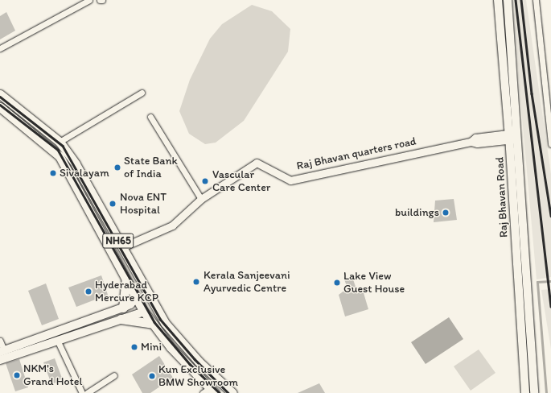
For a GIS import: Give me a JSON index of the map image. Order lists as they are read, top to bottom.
{
  "streets": {
    "highway": ["NH65"],
    "main road": ["Raj Bhavan Road"],
    "street": ["Raj Bhavan quarters road"]
  },
  "crossings": [
    ["Raj Bhavan quarters road", "Raj Bhavan Road"],
    ["Raj Bhavan quarters road", "NH65"]
  ],
  "places": [
    "State Bank of India",
    "Sivalayam",
    "Vascular Care Center",
    "Nova ENT Hospital",
    "buildings",
    "Kerala Sanjeevani Ayurvedic Centre",
    "Lake View Guest House",
    "Hyderabad Mercure KCP",
    "Mini",
    "NKM's Grand Hotel",
    "Kun Exclusive BMW Showroom"
  ]
}
